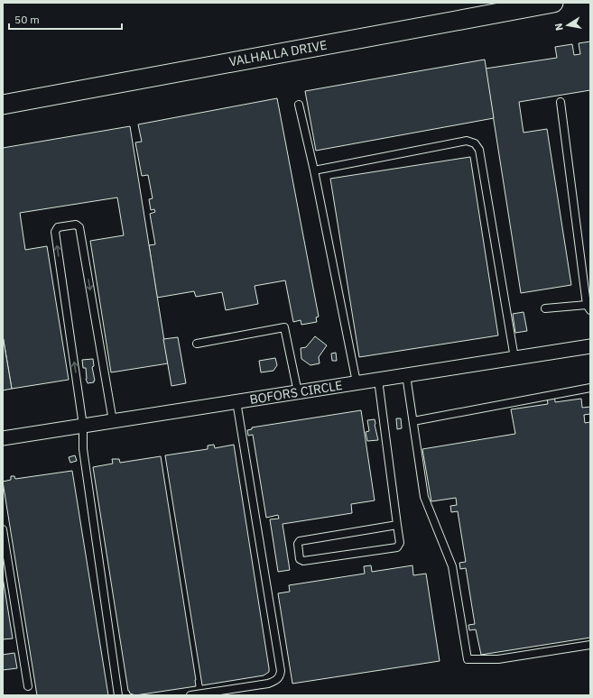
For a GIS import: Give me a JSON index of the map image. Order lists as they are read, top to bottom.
{
  "streets": {
    "main road": ["VALHALLA DRIVE"],
    "street": ["BOFORS CIRCLE"]
  },
  "scale_bar": "50 m",
  "north": "left"
}
